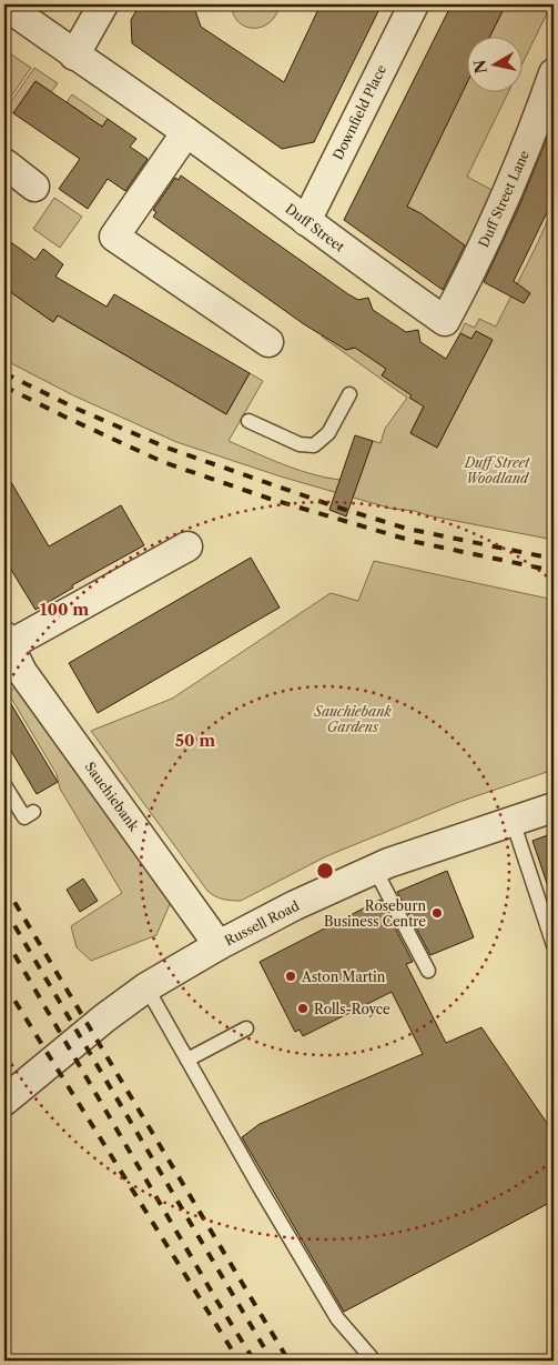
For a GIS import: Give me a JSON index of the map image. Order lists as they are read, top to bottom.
{
  "streets": {
    "street": [
      "Downfield Place",
      "Duff Street Lane",
      "Duff Street",
      "Sauchiebank",
      "Russell Road"
    ]
  },
  "crossings": [
    ["Downfield Place", "Duff Street"],
    ["Duff Street Lane", "Duff Street"],
    ["Sauchiebank", "Russell Road"]
  ],
  "parks": ["Duff Street Woodland", "Sauchiebank Gardens"],
  "places": ["Roseburn Business Centre", "Aston Martin", "Rolls-Royce"],
  "north": "left",
  "rings": ["100 m", "50 m"]
}
